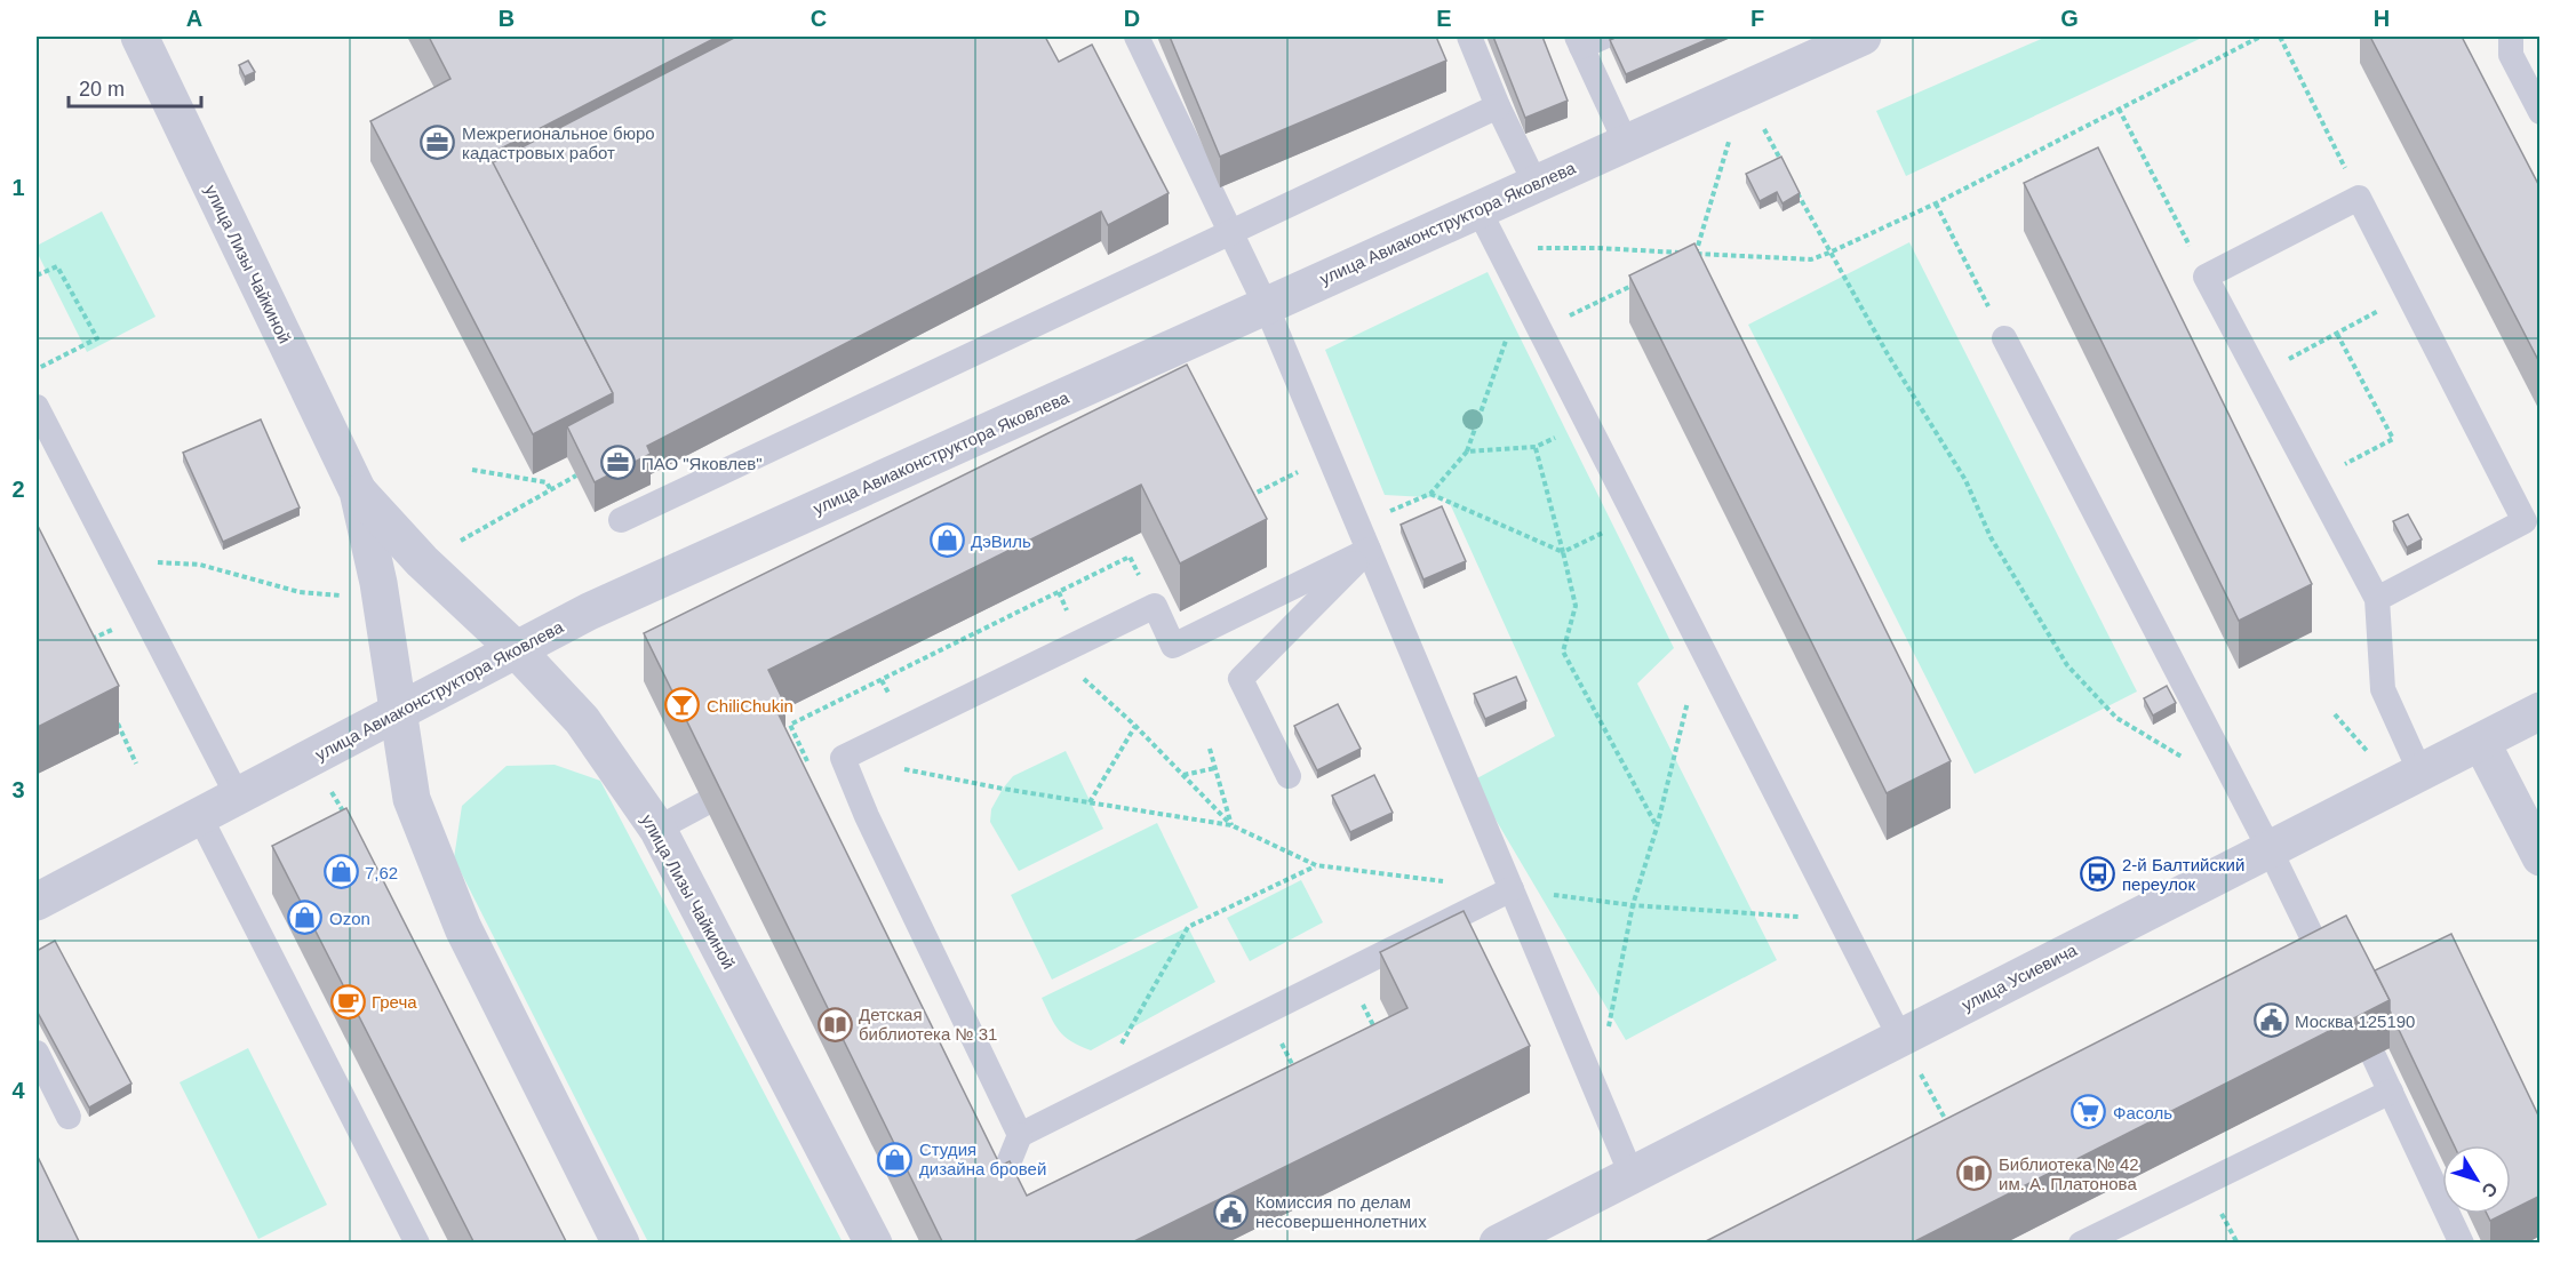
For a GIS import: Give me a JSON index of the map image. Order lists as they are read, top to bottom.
{
  "streets": {
    "street": ["улица Авиаконструктора Яковлева", "улица Лизы Чайкиной", "улица Усиевича"]
  },
  "crossings": [
    ["улица Авиаконструктора Яковлева", "улица Лизы Чайкиной"]
  ],
  "places": {
    "office": ["Межрегиональное бюро кадастровых работ", "ПАО \"Яковлев\""],
    "shop": [
      "ДэВиль",
      "7,62",
      "Ozon",
      "Студия дизайна бровей"
    ],
    "bar": ["ChiliChukin"],
    "bus stop": ["2-й Балтийский переулок"],
    "cafe": ["Греча"],
    "public building": ["Москва 125190", "Комиссия по делам несовершеннолетних"],
    "library": ["Детская библиотека № 31", "Библиотека № 42 им. А. Платонова"],
    "supermarket": ["Фасоль"]
  },
  "scale_bar": "20 m",
  "north": "bottom right",
  "grid": {
    "columns": [
      "A",
      "B",
      "C",
      "D",
      "E",
      "F",
      "G",
      "H"
    ],
    "rows": [
      "1",
      "2",
      "3",
      "4"
    ]
  }
}
